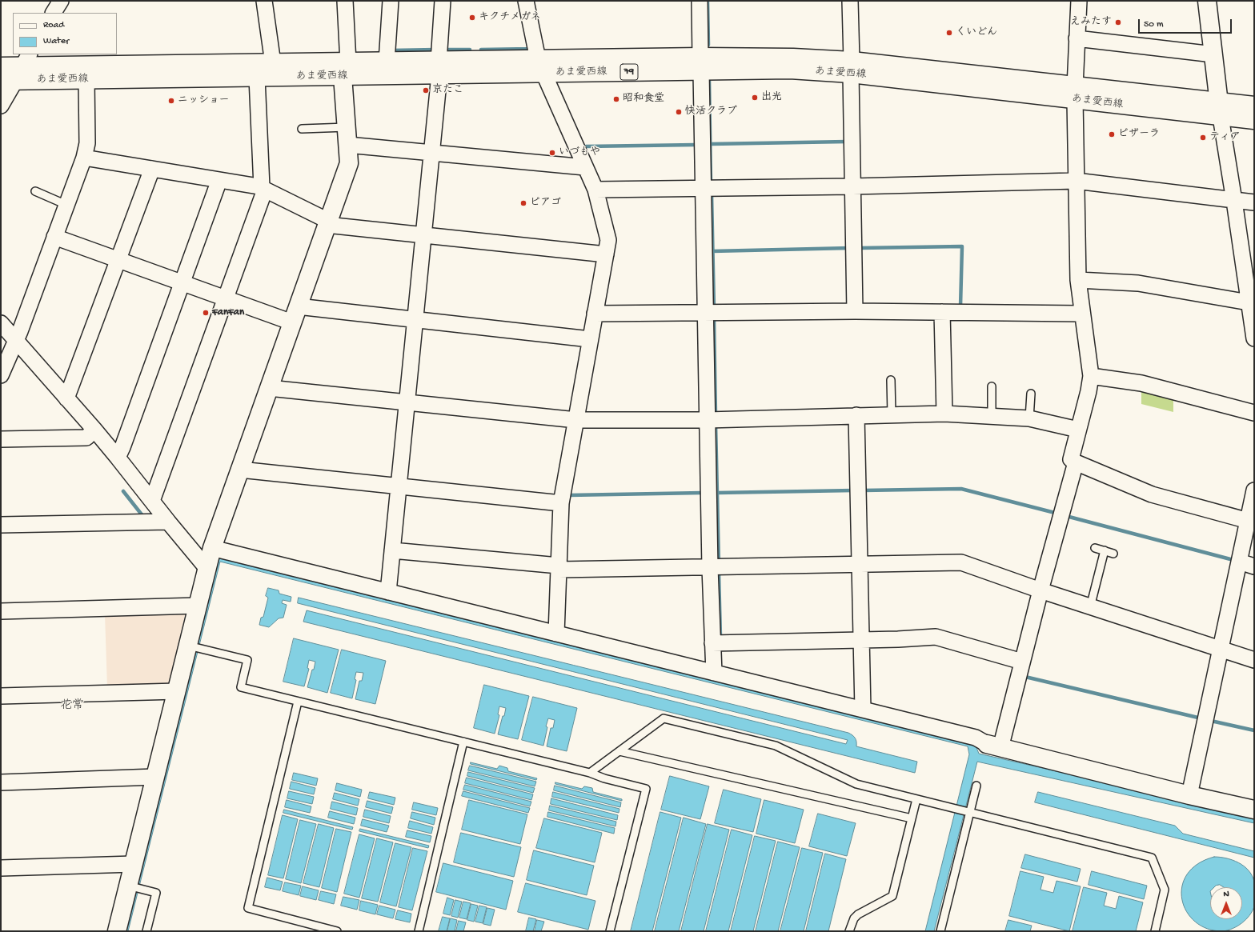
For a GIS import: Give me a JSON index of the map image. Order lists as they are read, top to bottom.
{
  "streets": {
    "main road": ["79", "あま愛西線"]
  },
  "districts": ["花常"],
  "places": [
    "キクチメガネ",
    "えみたす",
    "くいどん",
    "京たこ",
    "出光",
    "昭和食堂",
    "ニッショー",
    "快活クラブ",
    "ピザーラ",
    "ティア",
    "いづもや",
    "ピアゴ",
    "FanFan"
  ],
  "legend": ["Road", "Water"],
  "scale_bar": "50 m",
  "north": "top"
}
